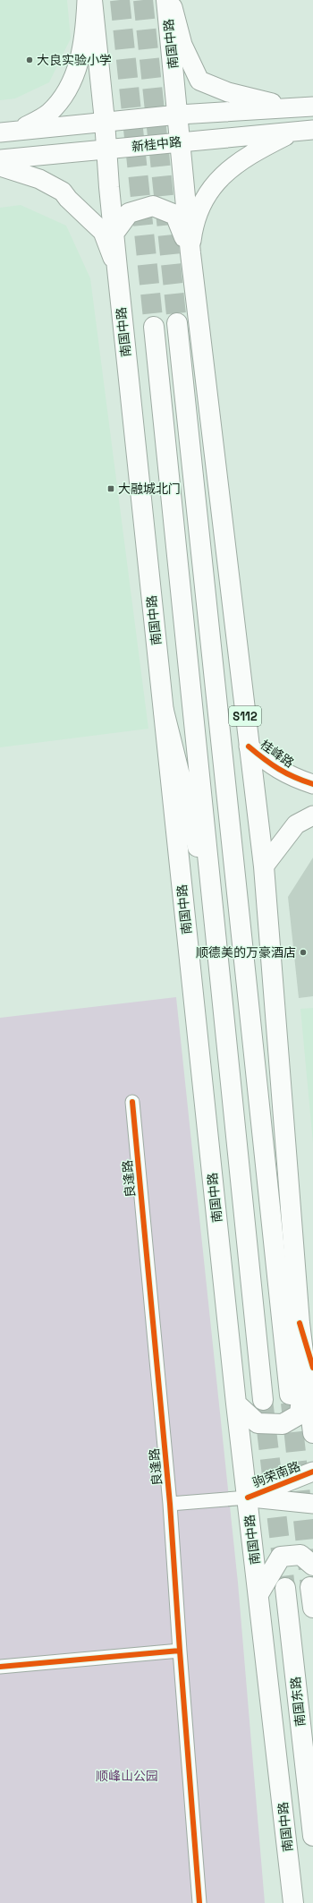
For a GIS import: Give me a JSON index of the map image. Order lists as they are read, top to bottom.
{
  "streets": {
    "main road": [
      "南国中路",
      "新桂中路",
      "S112",
      "桂峰路",
      "驹荣南路",
      "南国东路"
    ],
    "street": ["良逢路"]
  },
  "crossings": [
    ["南国中路", "新桂中路"],
    ["南国中路", "桂峰路"],
    ["南国中路", "驹荣南路"]
  ],
  "parks": ["顺峰山公园"],
  "places": {
    "other": ["大良实验小学", "顺德美的万豪酒店"],
    "transit": ["大融城北门"]
  }
}
